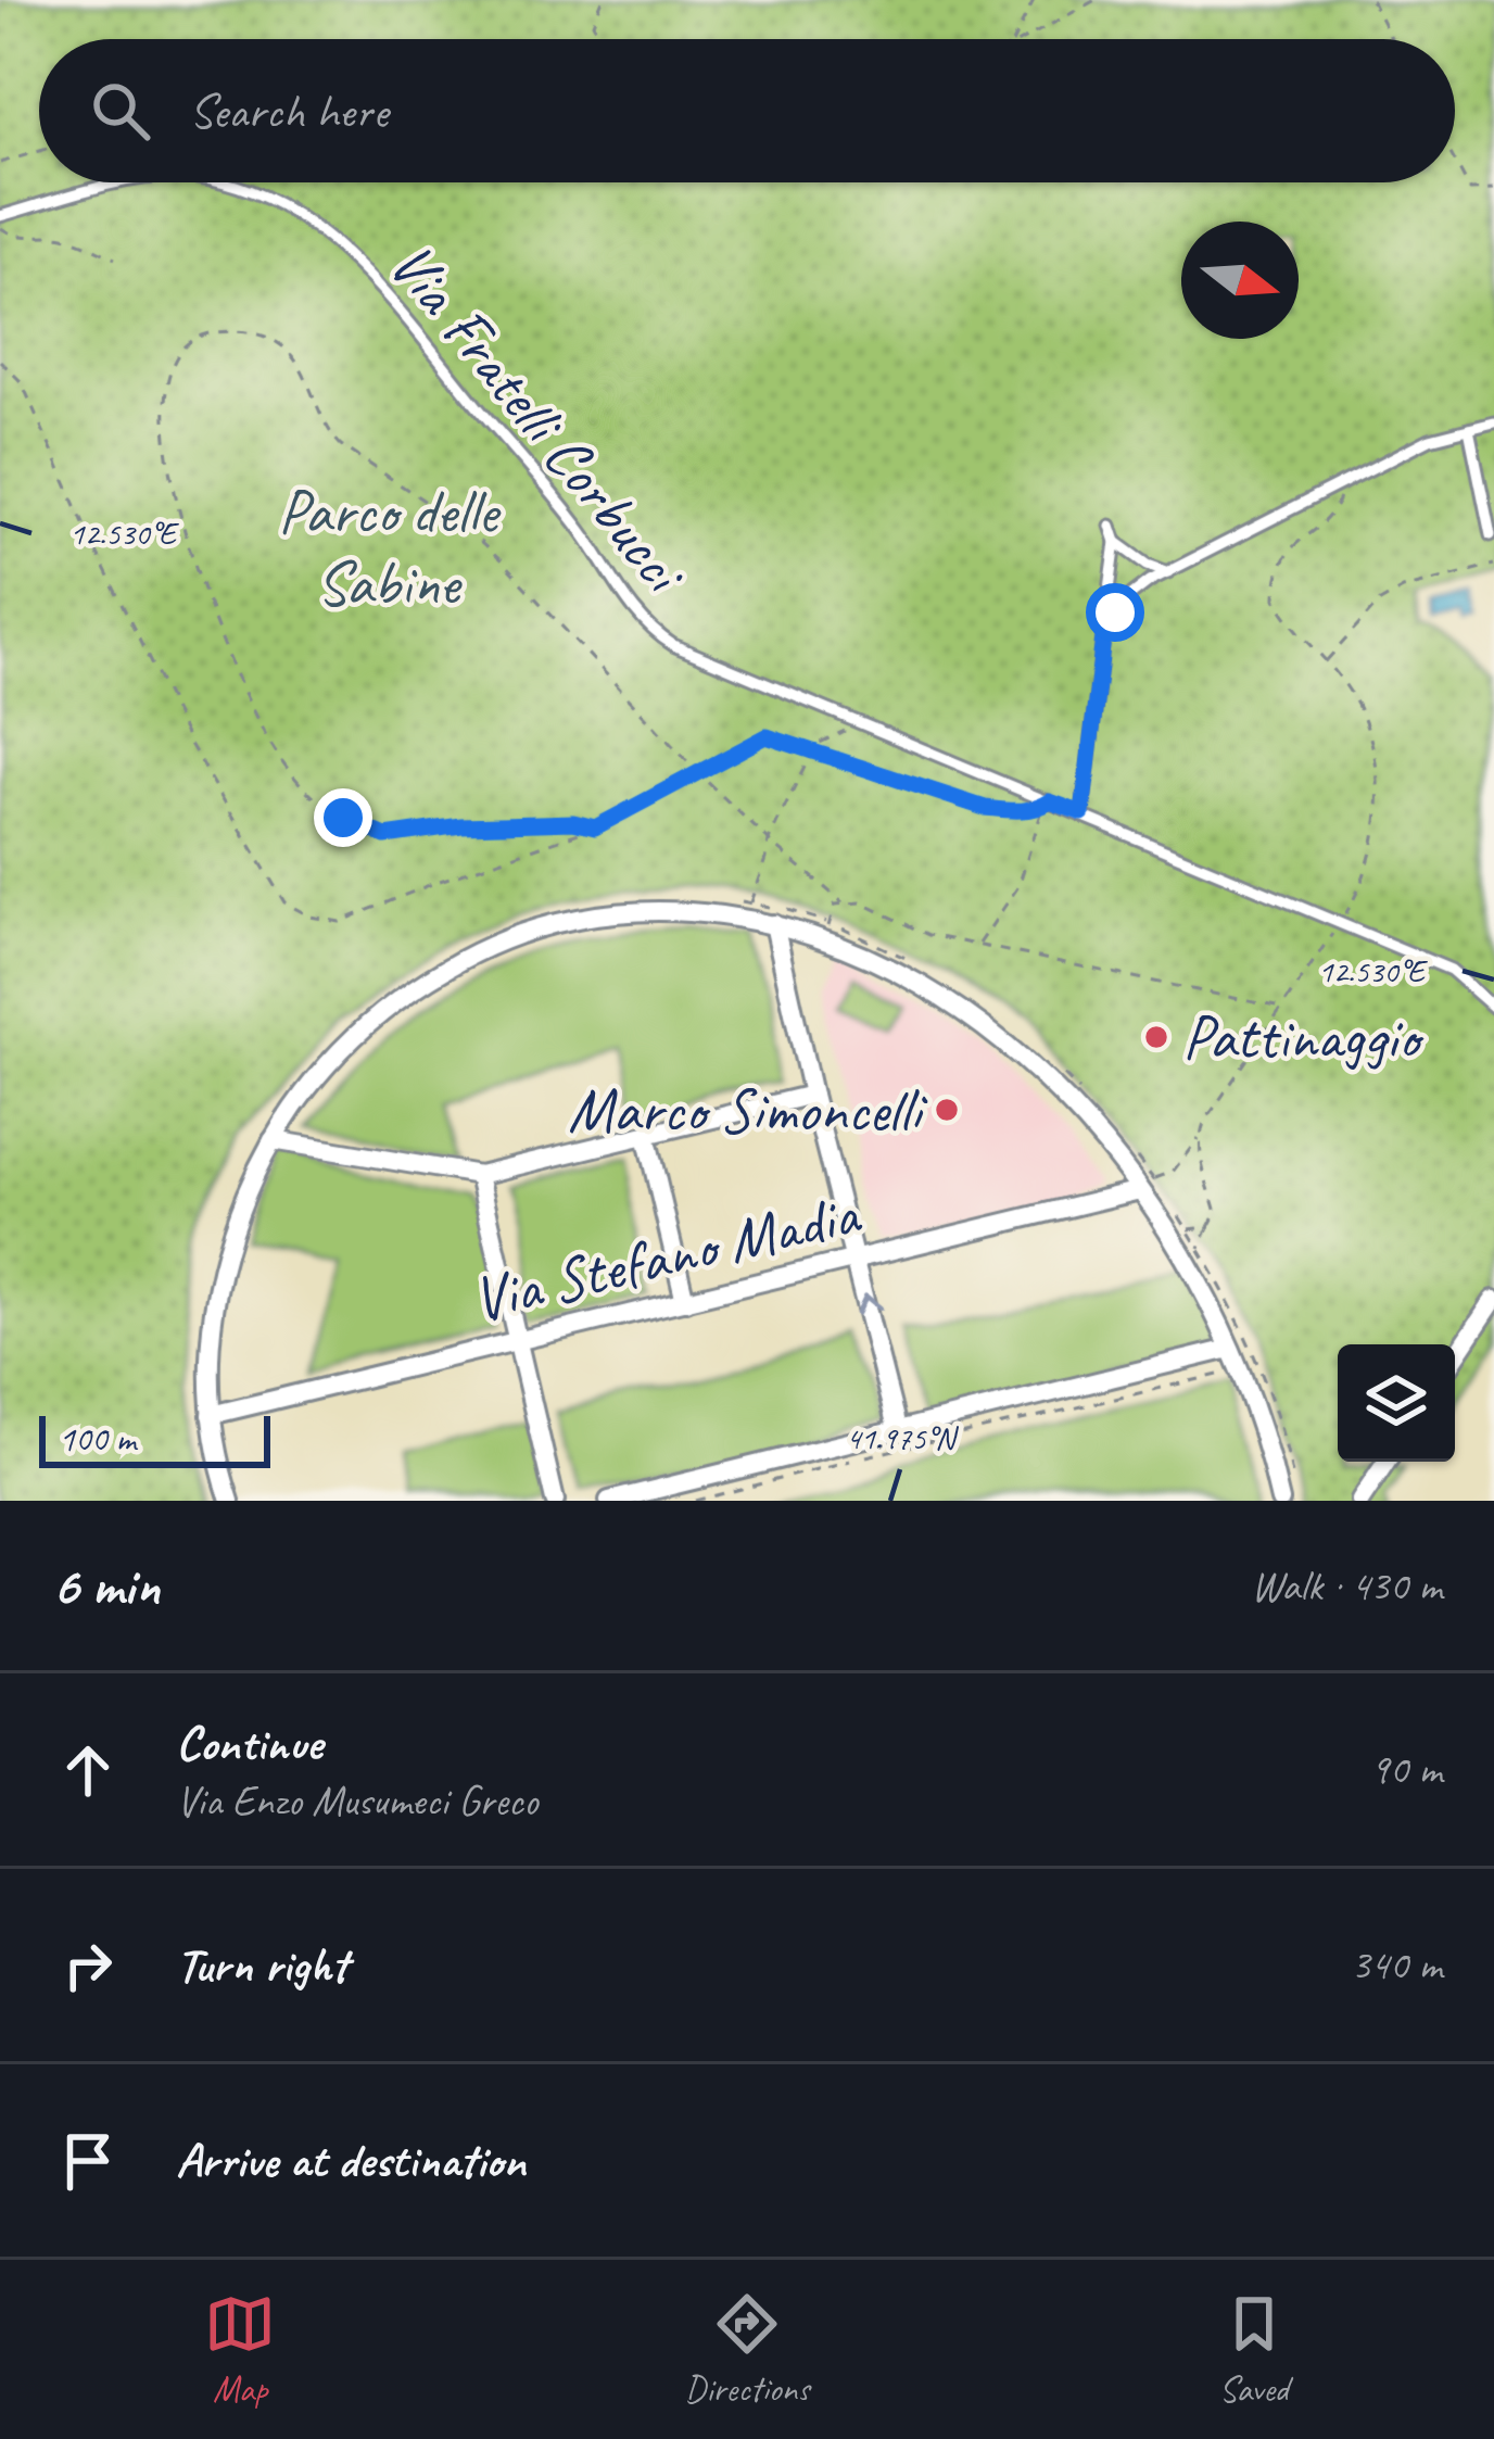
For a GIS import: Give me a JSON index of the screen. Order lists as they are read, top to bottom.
{
  "streets": {
    "street": ["Via Stefano Madia"],
    "lane": ["Via Fratelli Corbucci"]
  },
  "parks": ["Parco delle Sabine"],
  "places": ["Pattinaggio", "Marco Simoncelli"],
  "scale_bar": "100 m",
  "north": "right",
  "page": {
    "search": "Search here",
    "scale": "100 m",
    "heading": ["6 min", "Walk · 430 m"],
    "list": [
      ["Continue", "Via Enzo Musumeci Greco", "90 m"],
      ["Turn right", "340 m"],
      "Arrive at destination"
    ],
    "nav": ["Map", "Directions", "Saved"]
  },
  "coordinates": ["12.530°E", "41.975°N"]
}
